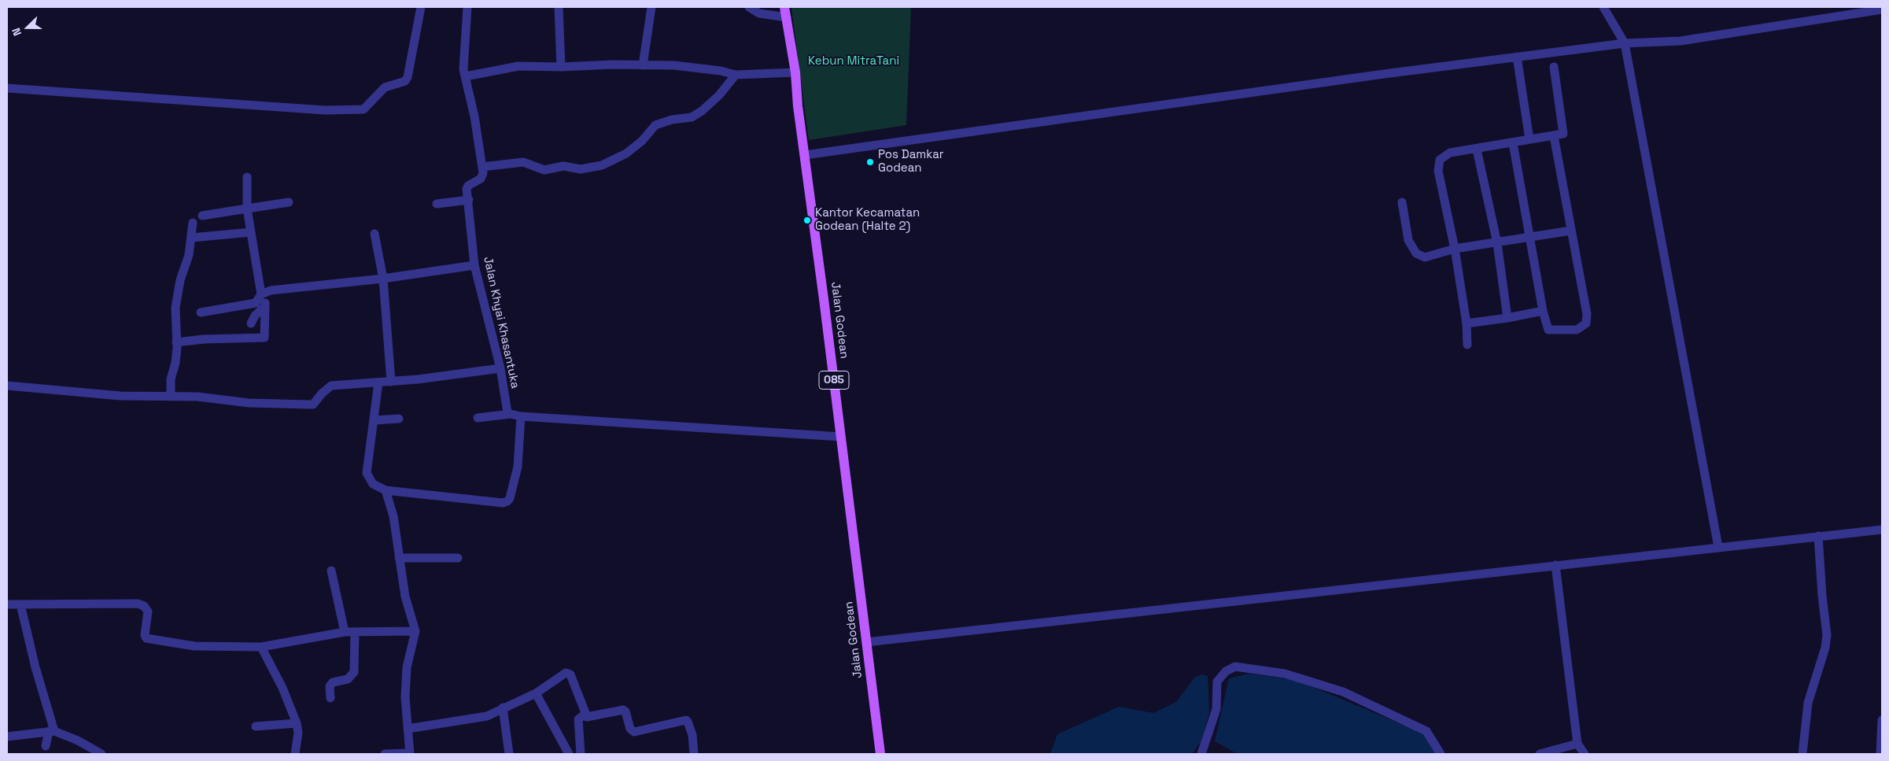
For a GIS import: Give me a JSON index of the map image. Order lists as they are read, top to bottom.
{
  "streets": {
    "main road": ["Jalan Godean", "085"],
    "street": ["Jalan Khyai Khasantuka"]
  },
  "parks": ["Kebun MitraTani"],
  "places": ["Pos Damkar Godean", "Kantor Kecamatan Godean (Halte 2)"],
  "north": "left"
}
